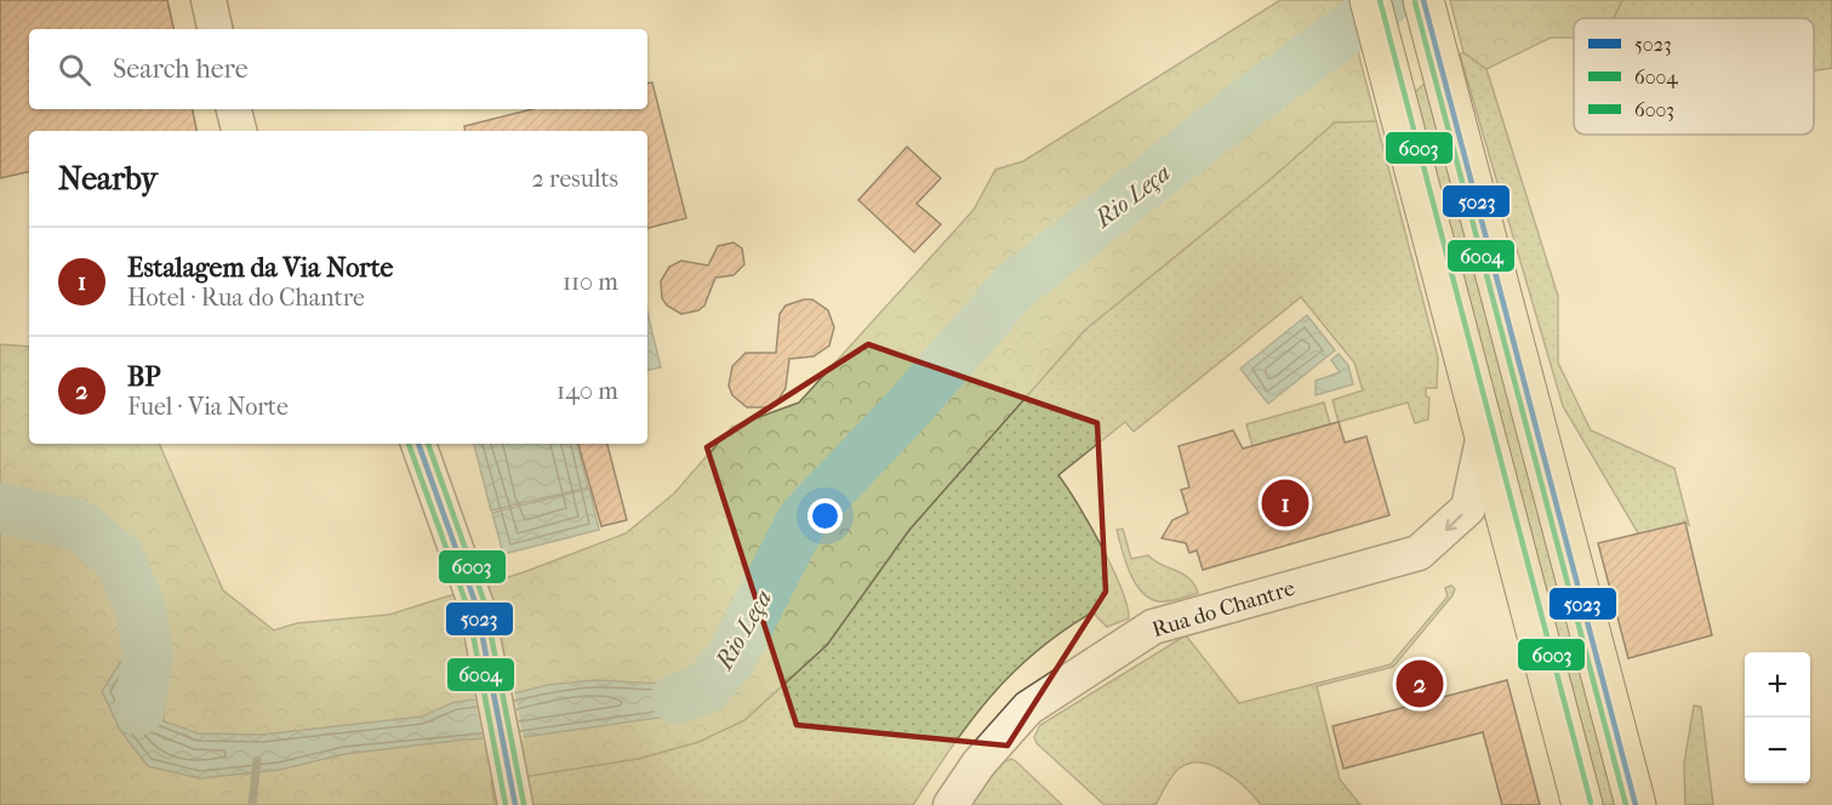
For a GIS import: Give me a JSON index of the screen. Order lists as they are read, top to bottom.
{
  "streets": {
    "street": ["Rua do Chantre"]
  },
  "one_way": ["Rua do Chantre"],
  "water": ["Rio Leça"],
  "lines": ["transit line 5023", "transit line 6003", "transit line 6004"],
  "legend": ["5023", "6004", "6003"],
  "page": {
    "search": "Search here",
    "heading": ["Nearby", "2 results"],
    "list": [
      {
        "mark": "1",
        "name": "Estalagem da Via Norte",
        "note": "Hotel · Rua do Chantre",
        "value": "110 m"
      },
      {
        "mark": "2",
        "name": "BP",
        "note": "Fuel · Via Norte",
        "value": "140 m"
      }
    ],
    "pins": ["1", "2"],
    "map_buttons": ["+", "−"]
  }
}
